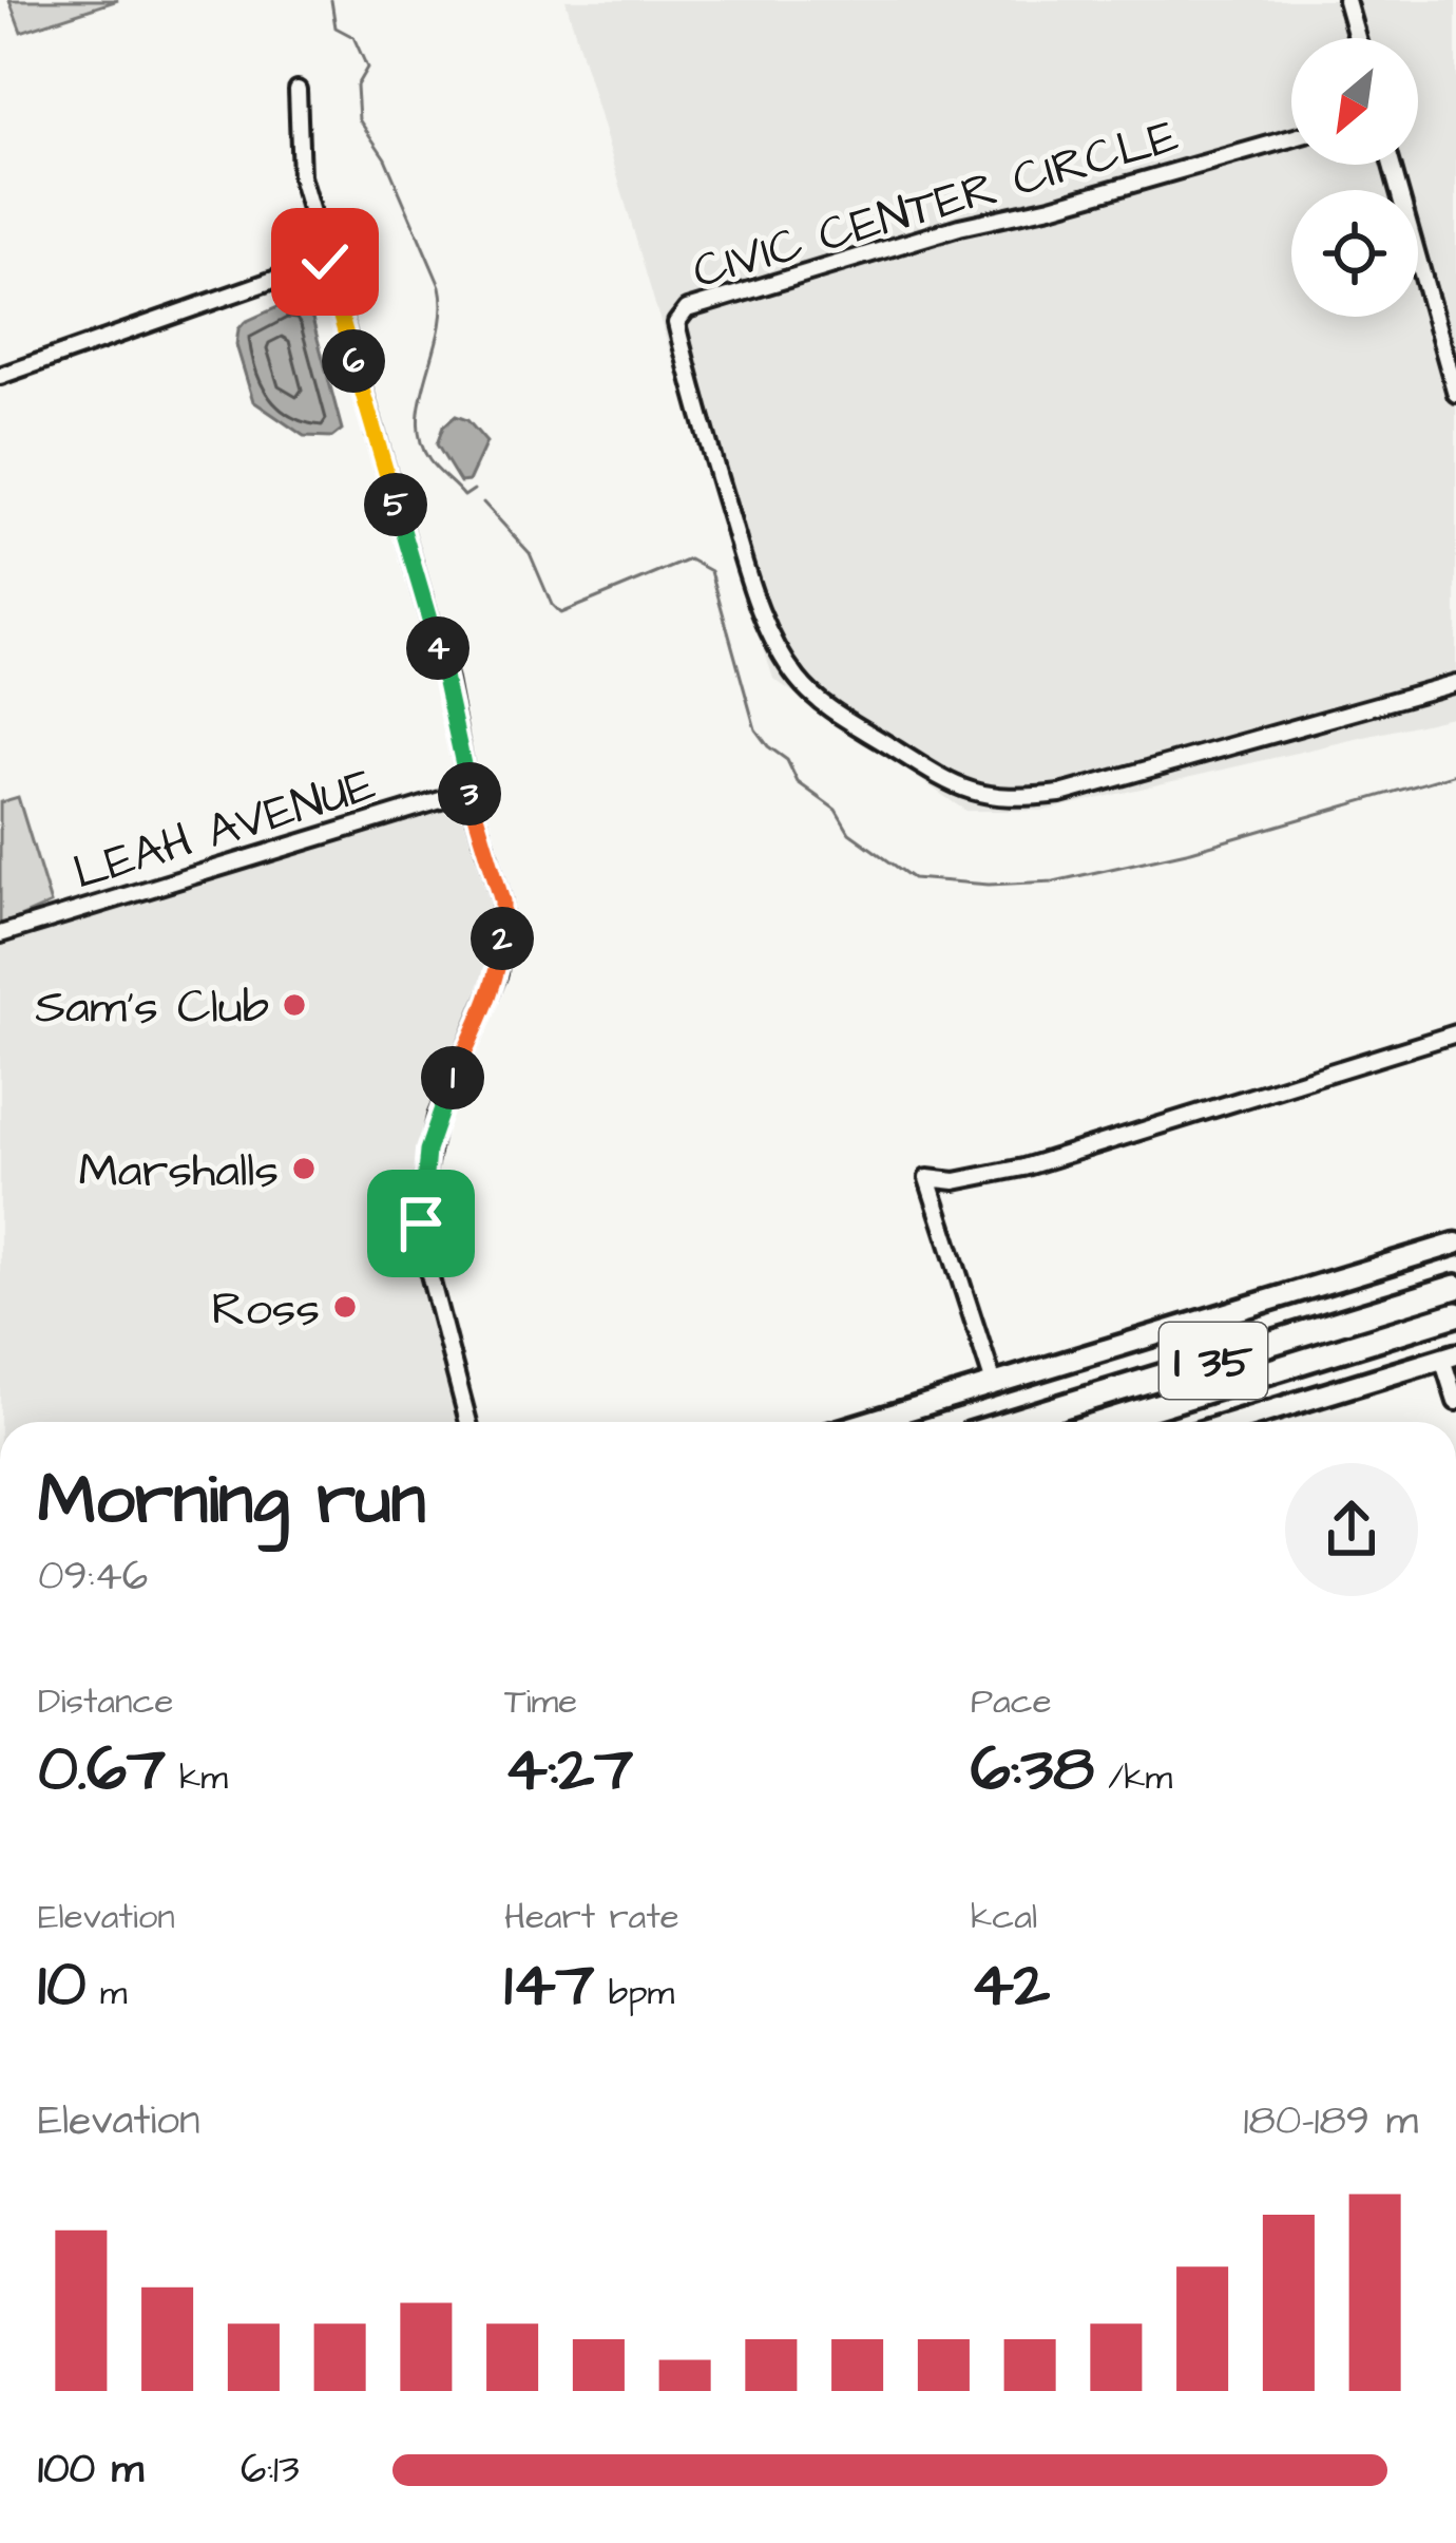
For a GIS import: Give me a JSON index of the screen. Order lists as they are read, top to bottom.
{
  "streets": {
    "highway": ["I 35"],
    "street": ["CIVIC CENTER CIRCLE", "LEAH AVENUE"]
  },
  "places": ["Sam's Club", "Marshalls", "Ross"],
  "north": "bottom left",
  "page": {
    "pins": [
      "6",
      "5",
      "4",
      "3",
      "2",
      "1"
    ],
    "heading": ["Morning run", "09:46"],
    "stats": [
      ["Distance", "0.67 km"],
      ["Time", "4:27"],
      ["Pace", "6:38 /km"],
      ["Elevation", "10 m"],
      ["Heart rate", "147 bpm"],
      ["kcal", "42"]
    ],
    "chart": ["Elevation", "180–189 m"],
    "list": [
      {
        "name": "100 m",
        "note": "6:13"
      }
    ]
  }
}
